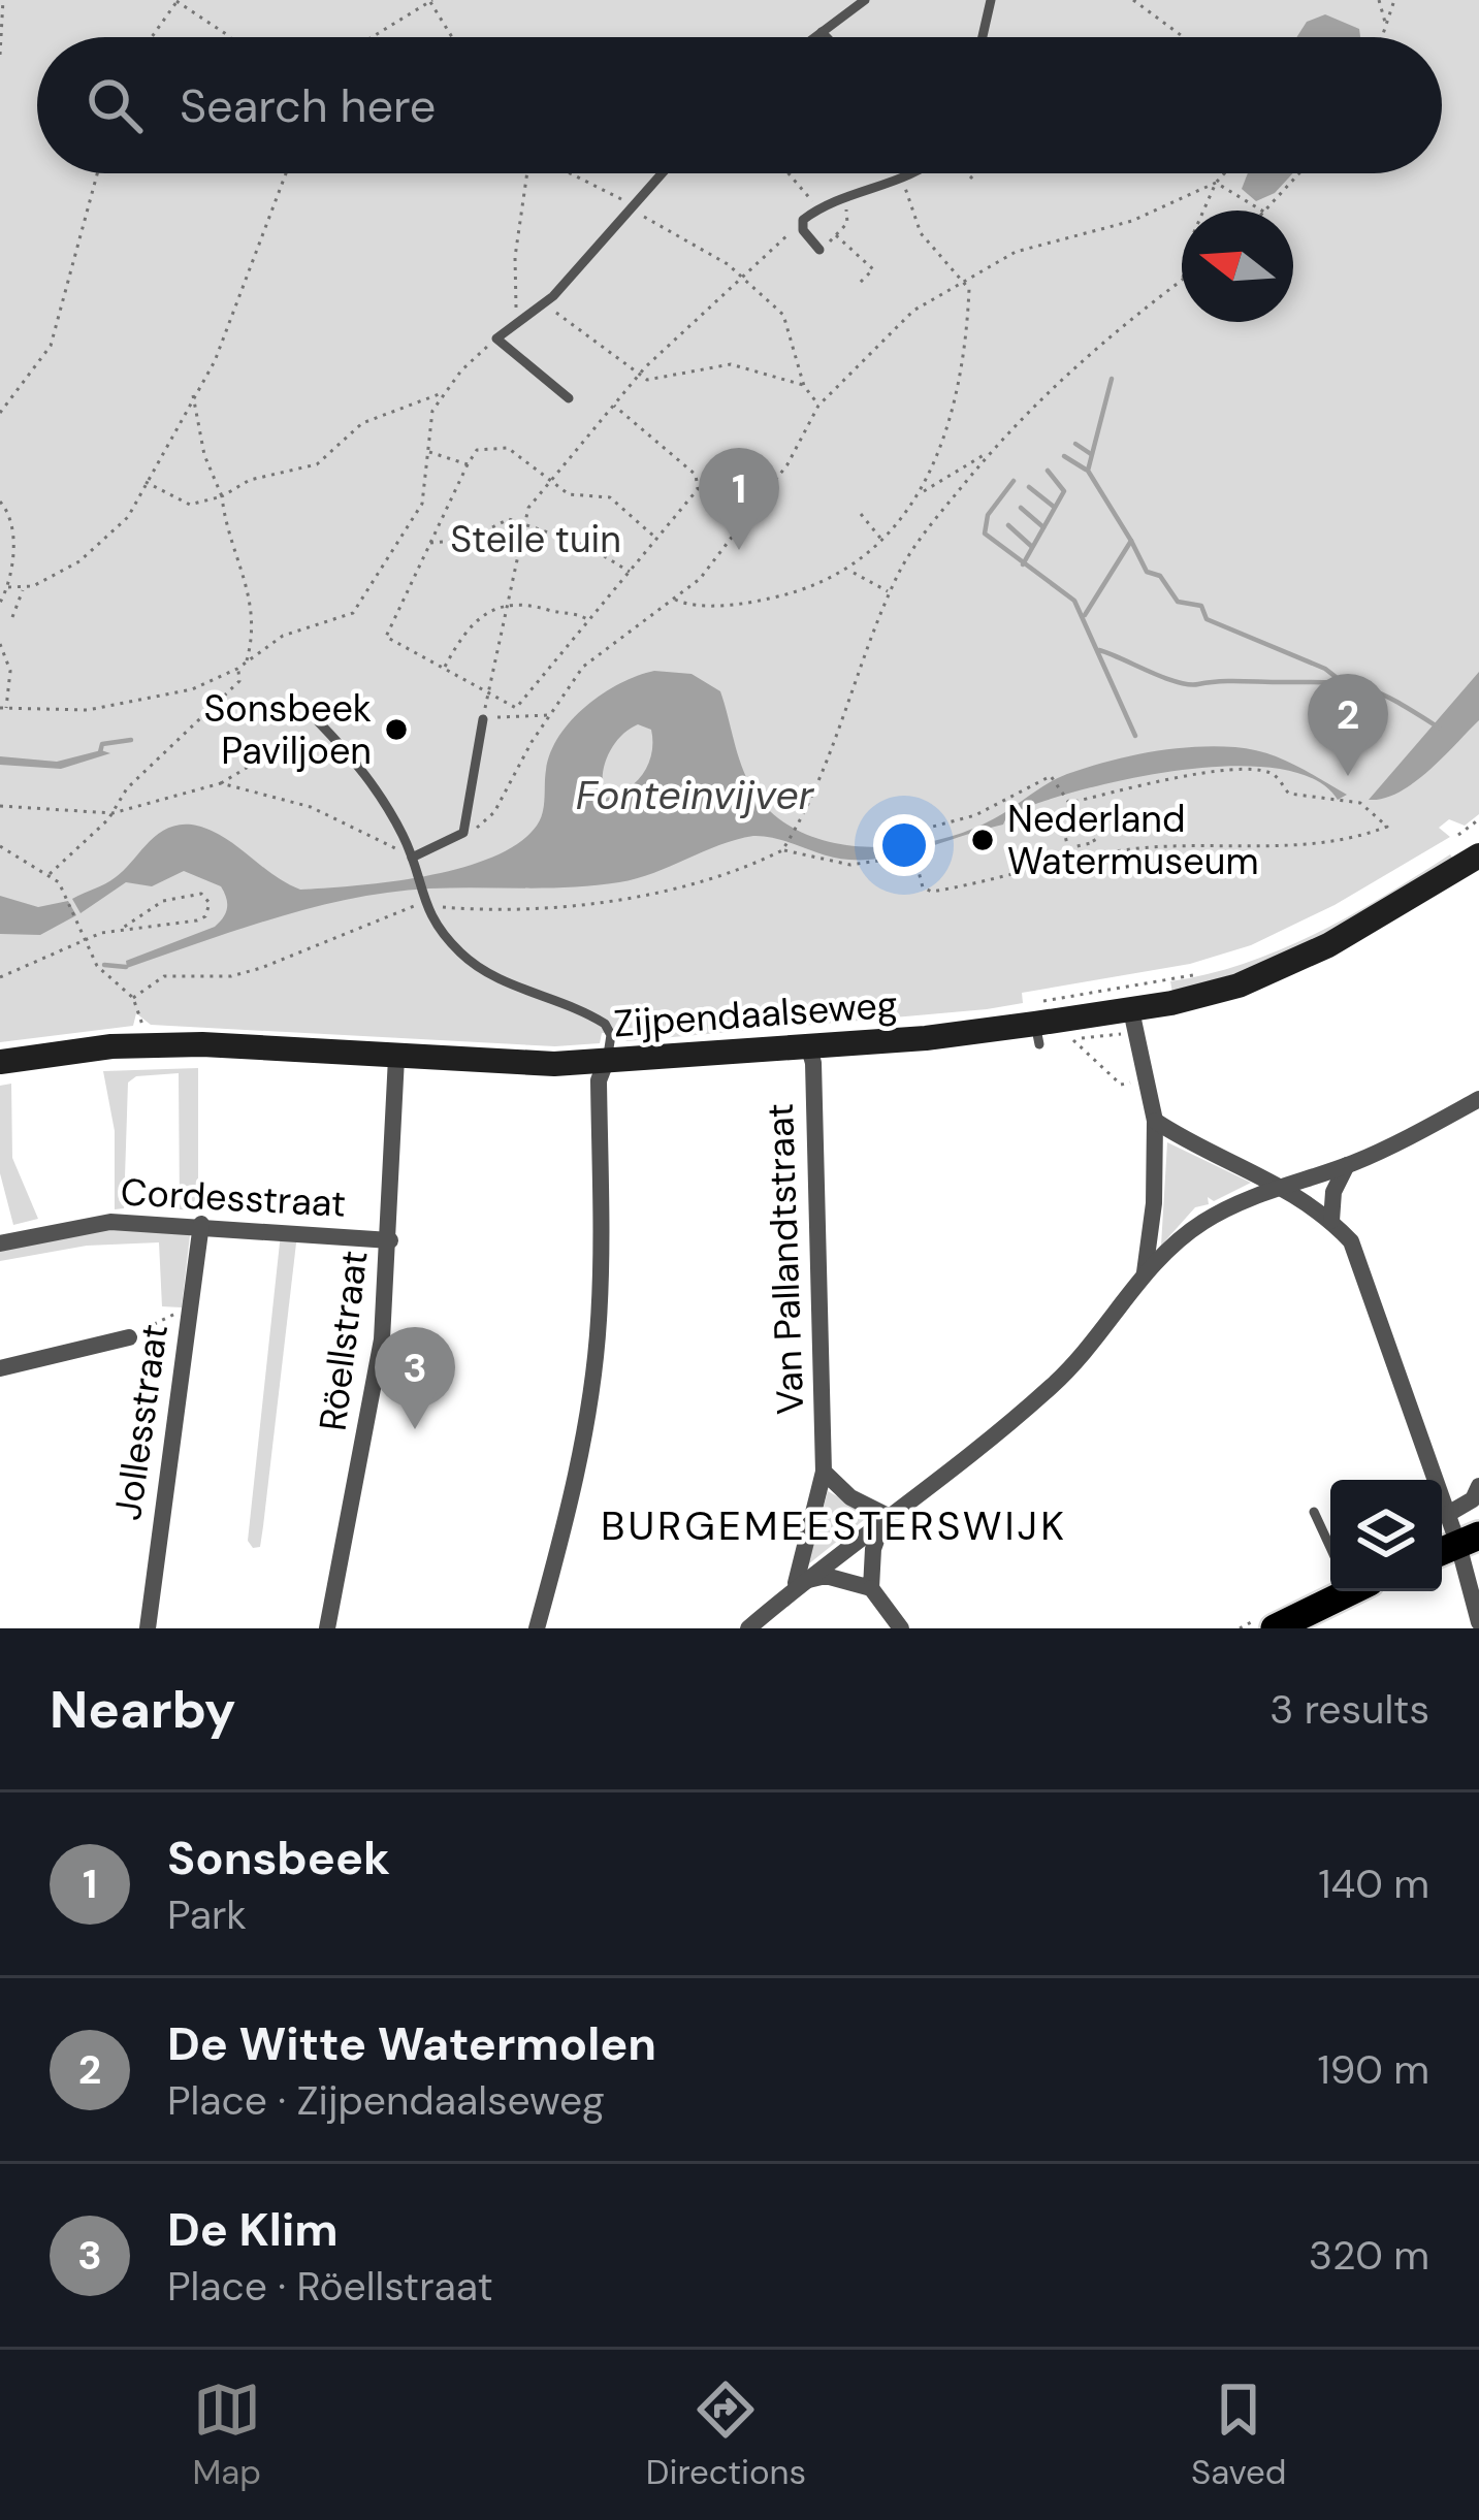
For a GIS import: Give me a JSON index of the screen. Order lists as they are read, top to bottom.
{
  "streets": {
    "main road": ["Zijpendaalseweg"],
    "street": [
      "Cordesstraat",
      "Van Pallandtstraat",
      "Röellstraat",
      "Jollesstraat"
    ]
  },
  "crossings": [
    ["Zijpendaalseweg", "Van Pallandtstraat"],
    ["Zijpendaalseweg", "Röellstraat"],
    ["Cordesstraat", "Röellstraat"],
    ["Cordesstraat", "Jollesstraat"]
  ],
  "districts": ["BURGEMEESTERSWIJK"],
  "water": ["Fonteinvijver"],
  "parks": ["Steile tuin"],
  "places": ["Sonsbeek Paviljoen", "Nederland Watermuseum"],
  "north": "left",
  "page": {
    "search": "Search here",
    "pins": ["1", "2", "3"],
    "heading": ["Nearby", "3 results"],
    "list": [
      {
        "mark": "1",
        "name": "Sonsbeek",
        "note": "Park",
        "value": "140 m"
      },
      {
        "mark": "2",
        "name": "De Witte Watermolen",
        "note": "Place · Zijpendaalseweg",
        "value": "190 m"
      },
      {
        "mark": "3",
        "name": "De Klim",
        "note": "Place · Röellstraat",
        "value": "320 m"
      }
    ],
    "nav": ["Map", "Directions", "Saved"]
  }
}
